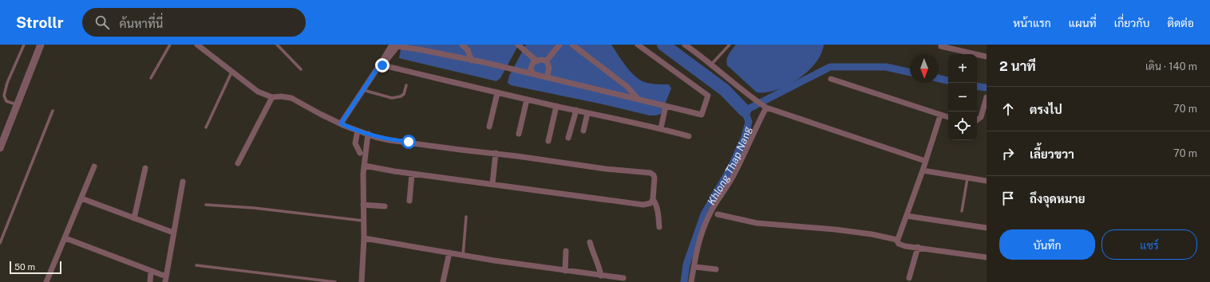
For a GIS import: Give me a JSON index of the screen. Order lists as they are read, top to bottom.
{
  "water": ["Khlong Thap Nang"],
  "scale_bar": "50 m",
  "north": "bottom",
  "page": {
    "header": "Strollr",
    "search": "ค้นหาที่นี่",
    "nav": [
      "หน้าแรก",
      "แผนที่",
      "เกี่ยวกับ",
      "ติดต่อ"
    ],
    "heading": ["2 นาที", "เดิน · 140 m"],
    "map_buttons": ["+", "−"],
    "list": [
      ["ตรงไป", "70 m"],
      ["เลี้ยวขวา", "70 m"],
      "ถึงจุดหมาย"
    ],
    "buttons": ["บันทึก", "แชร์"],
    "scale": "50 m"
  }
}
